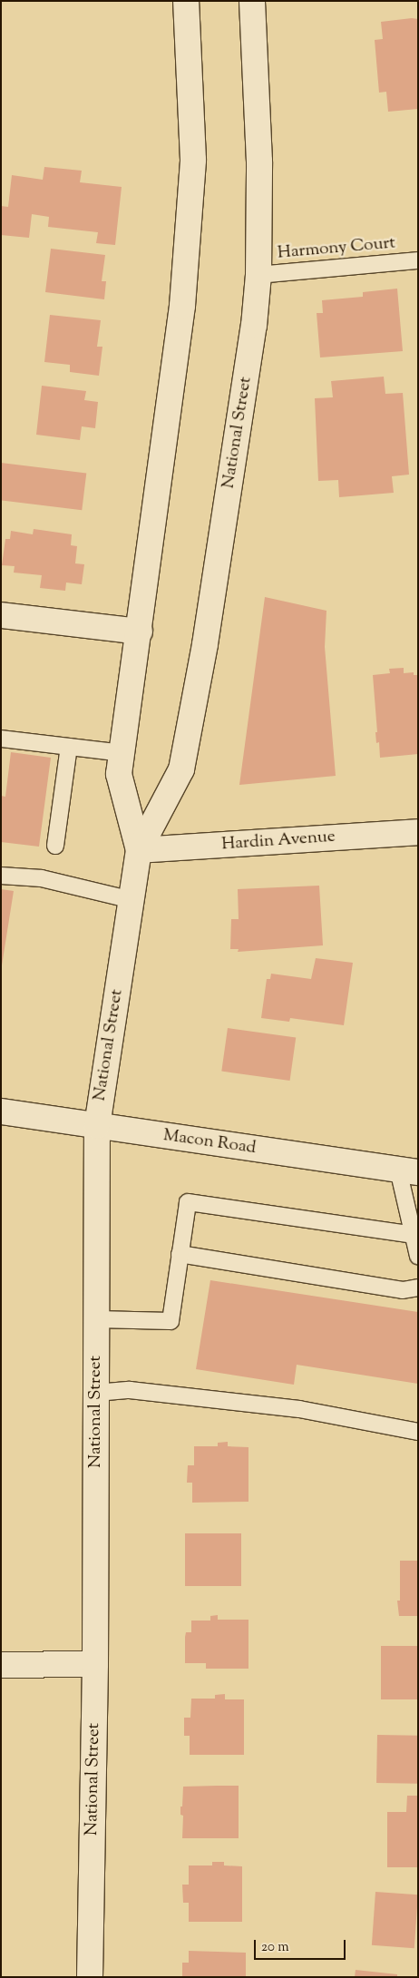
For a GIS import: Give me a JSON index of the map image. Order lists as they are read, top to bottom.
{
  "streets": {
    "main road": ["National Street", "Hardin Avenue", "Macon Road"],
    "lane": ["Harmony Court"]
  },
  "crossings": [
    ["Harmony Court", "National Street"],
    ["National Street", "Hardin Avenue"],
    ["National Street", "Macon Road"]
  ],
  "scale_bar": "20 m"
}
